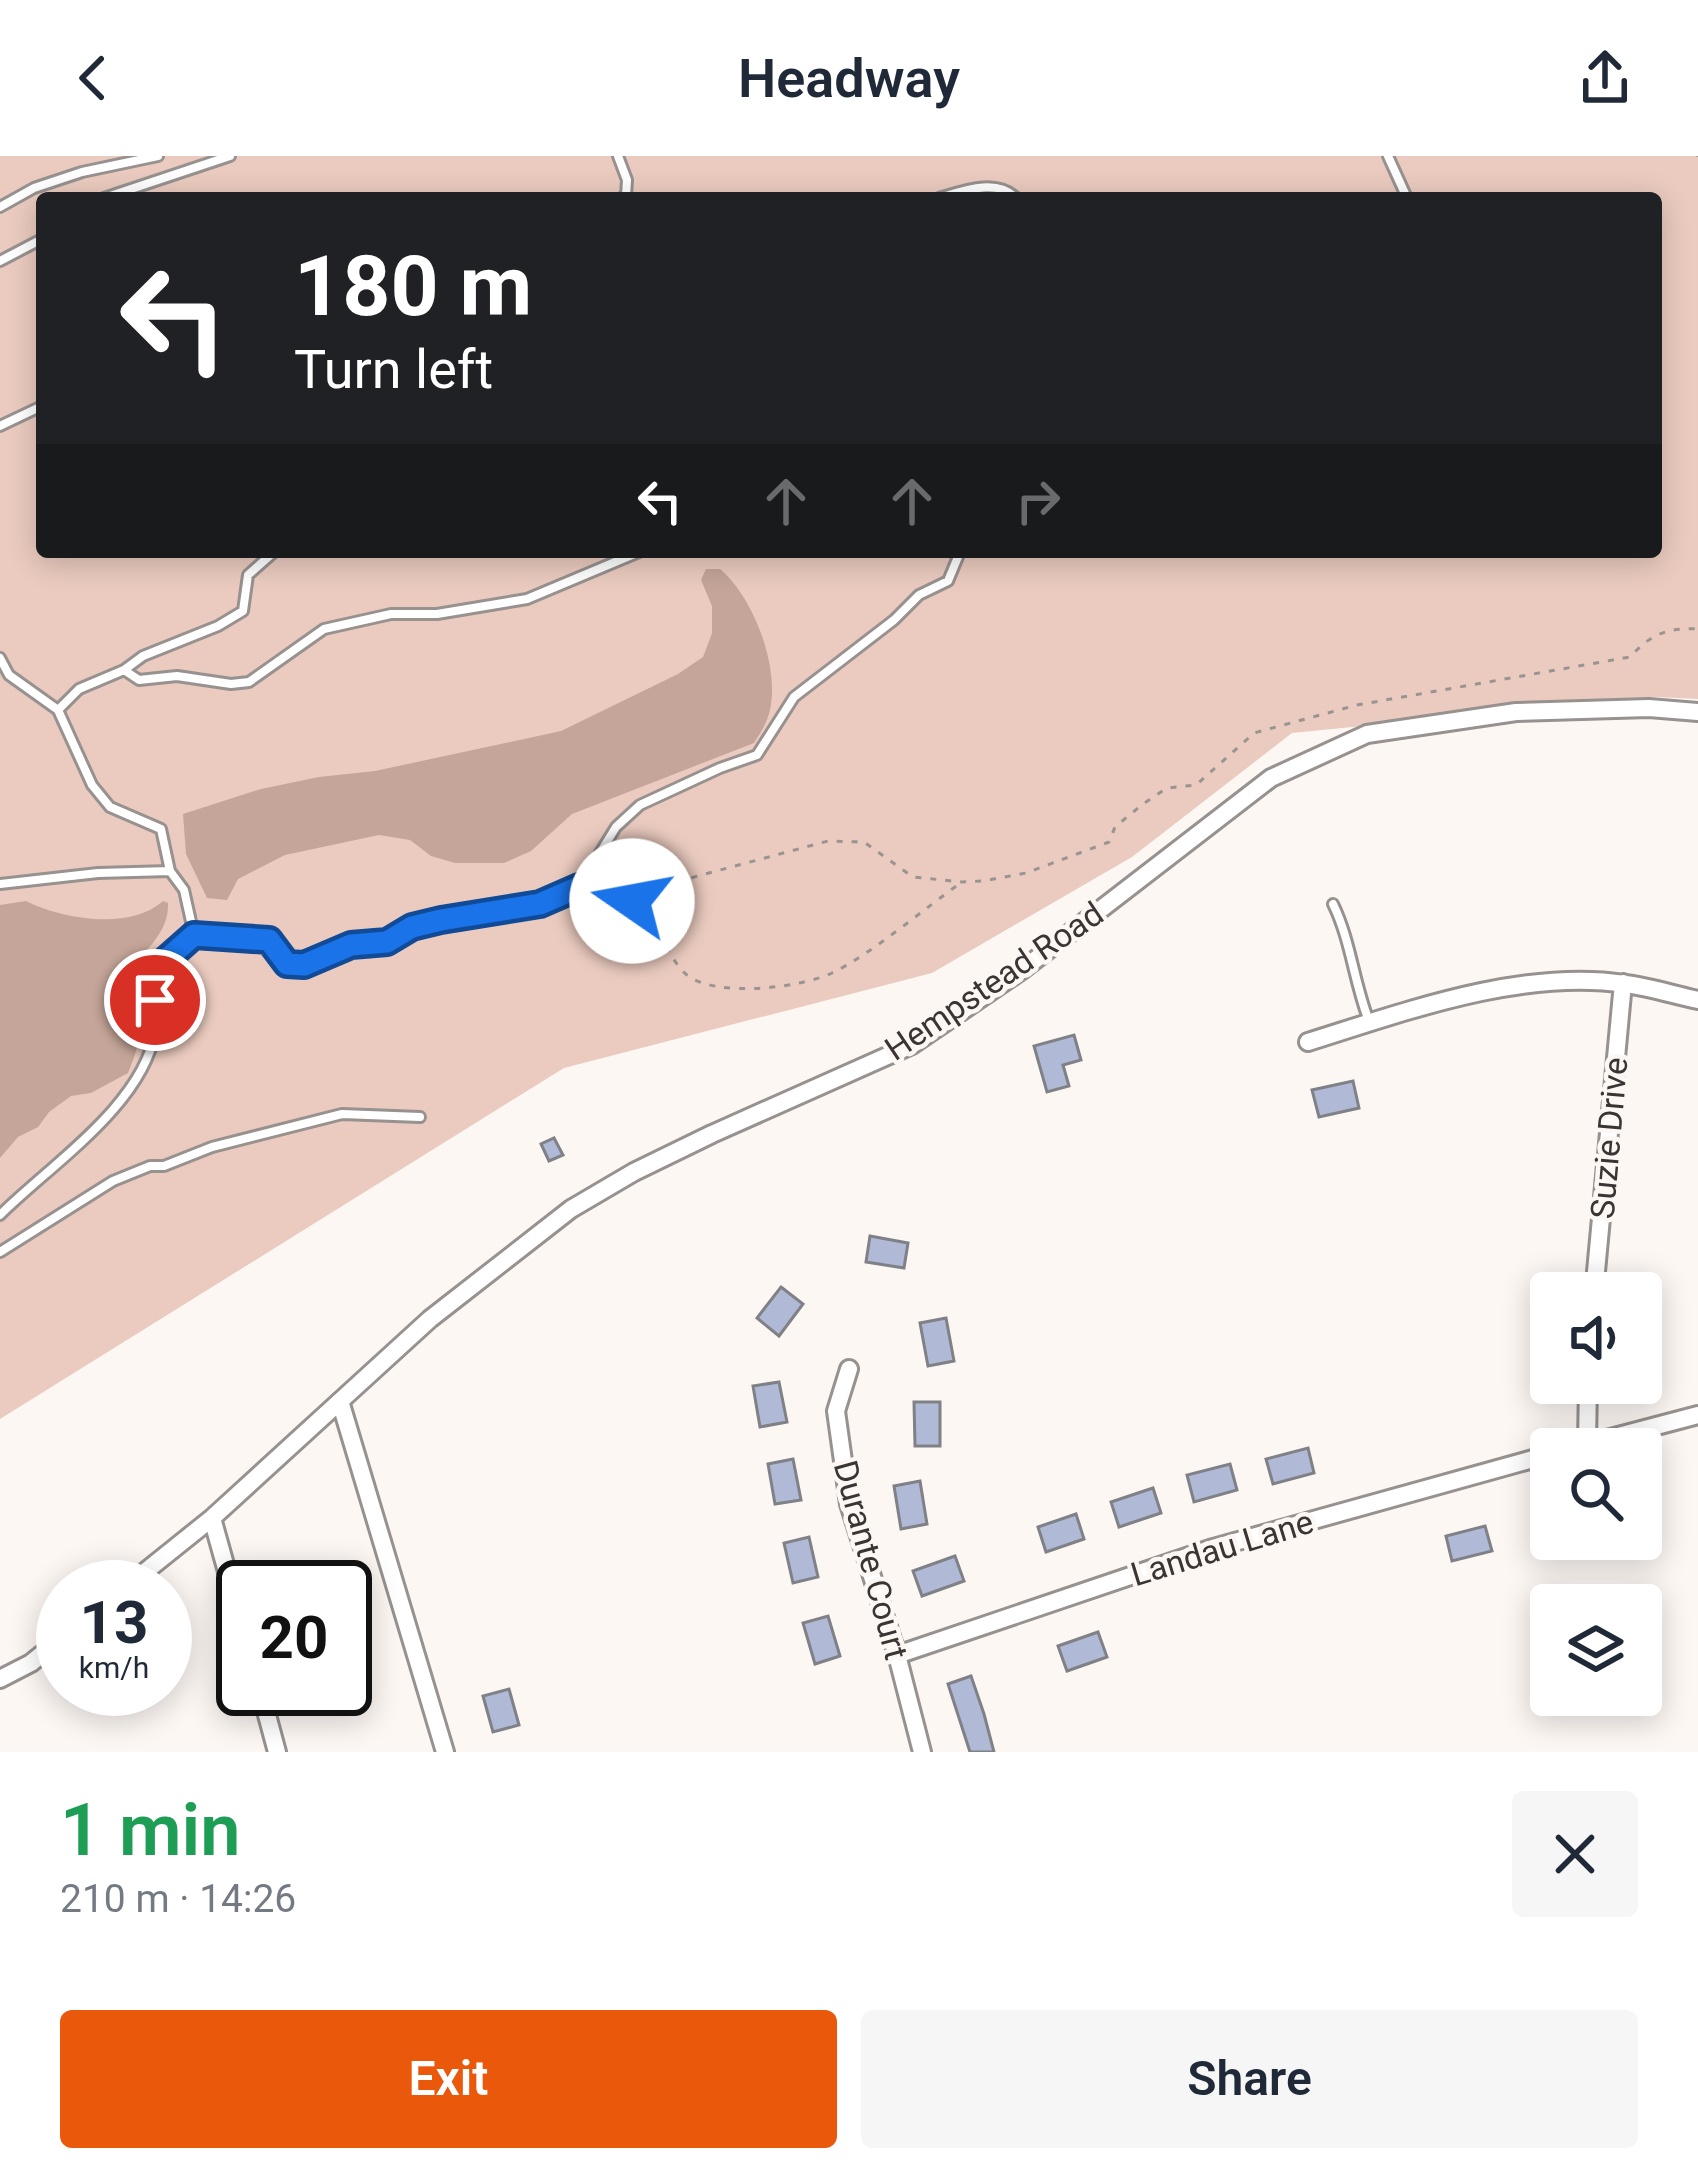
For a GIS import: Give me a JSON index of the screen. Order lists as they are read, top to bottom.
{
  "streets": {
    "street": [
      "Hempstead Road",
      "Suzie Drive",
      "Landau Lane",
      "Durante Court"
    ]
  },
  "crossings": [
    ["Landau Lane", "Durante Court"]
  ],
  "page": {
    "header": "Headway",
    "turn": ["180 m", "Turn left"],
    "speed": "13 km/h",
    "limit": "20",
    "heading": ["1 min", "210 m · 14:26"],
    "buttons": ["Exit", "Share"]
  }
}
